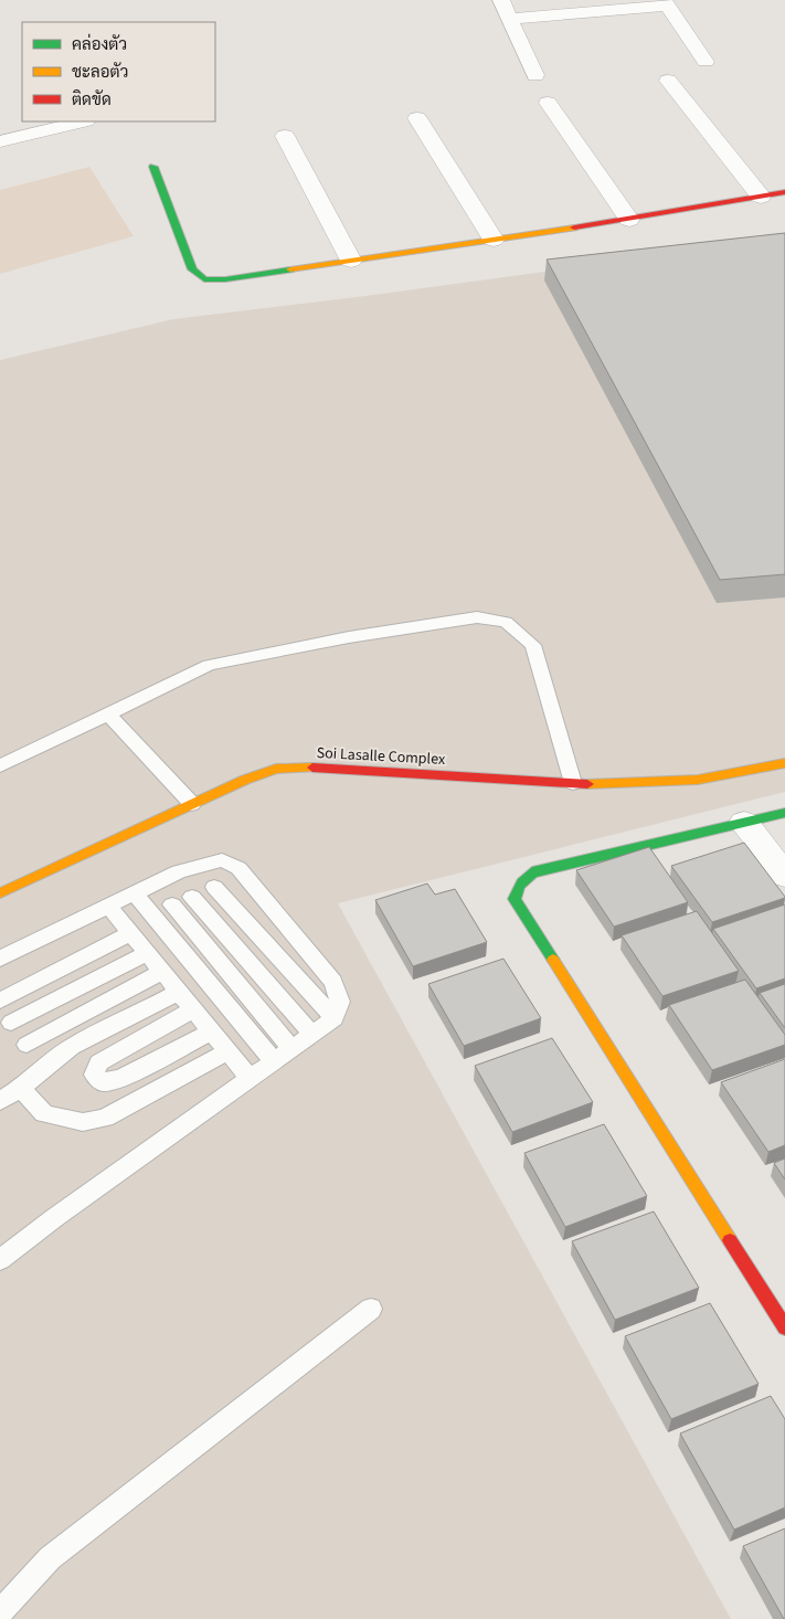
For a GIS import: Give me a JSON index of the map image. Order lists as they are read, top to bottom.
{
  "streets": {
    "street": ["Soi Lasalle Complex"]
  },
  "legend": ["คล่องตัว", "ชะลอตัว", "ติดขัด"]
}
